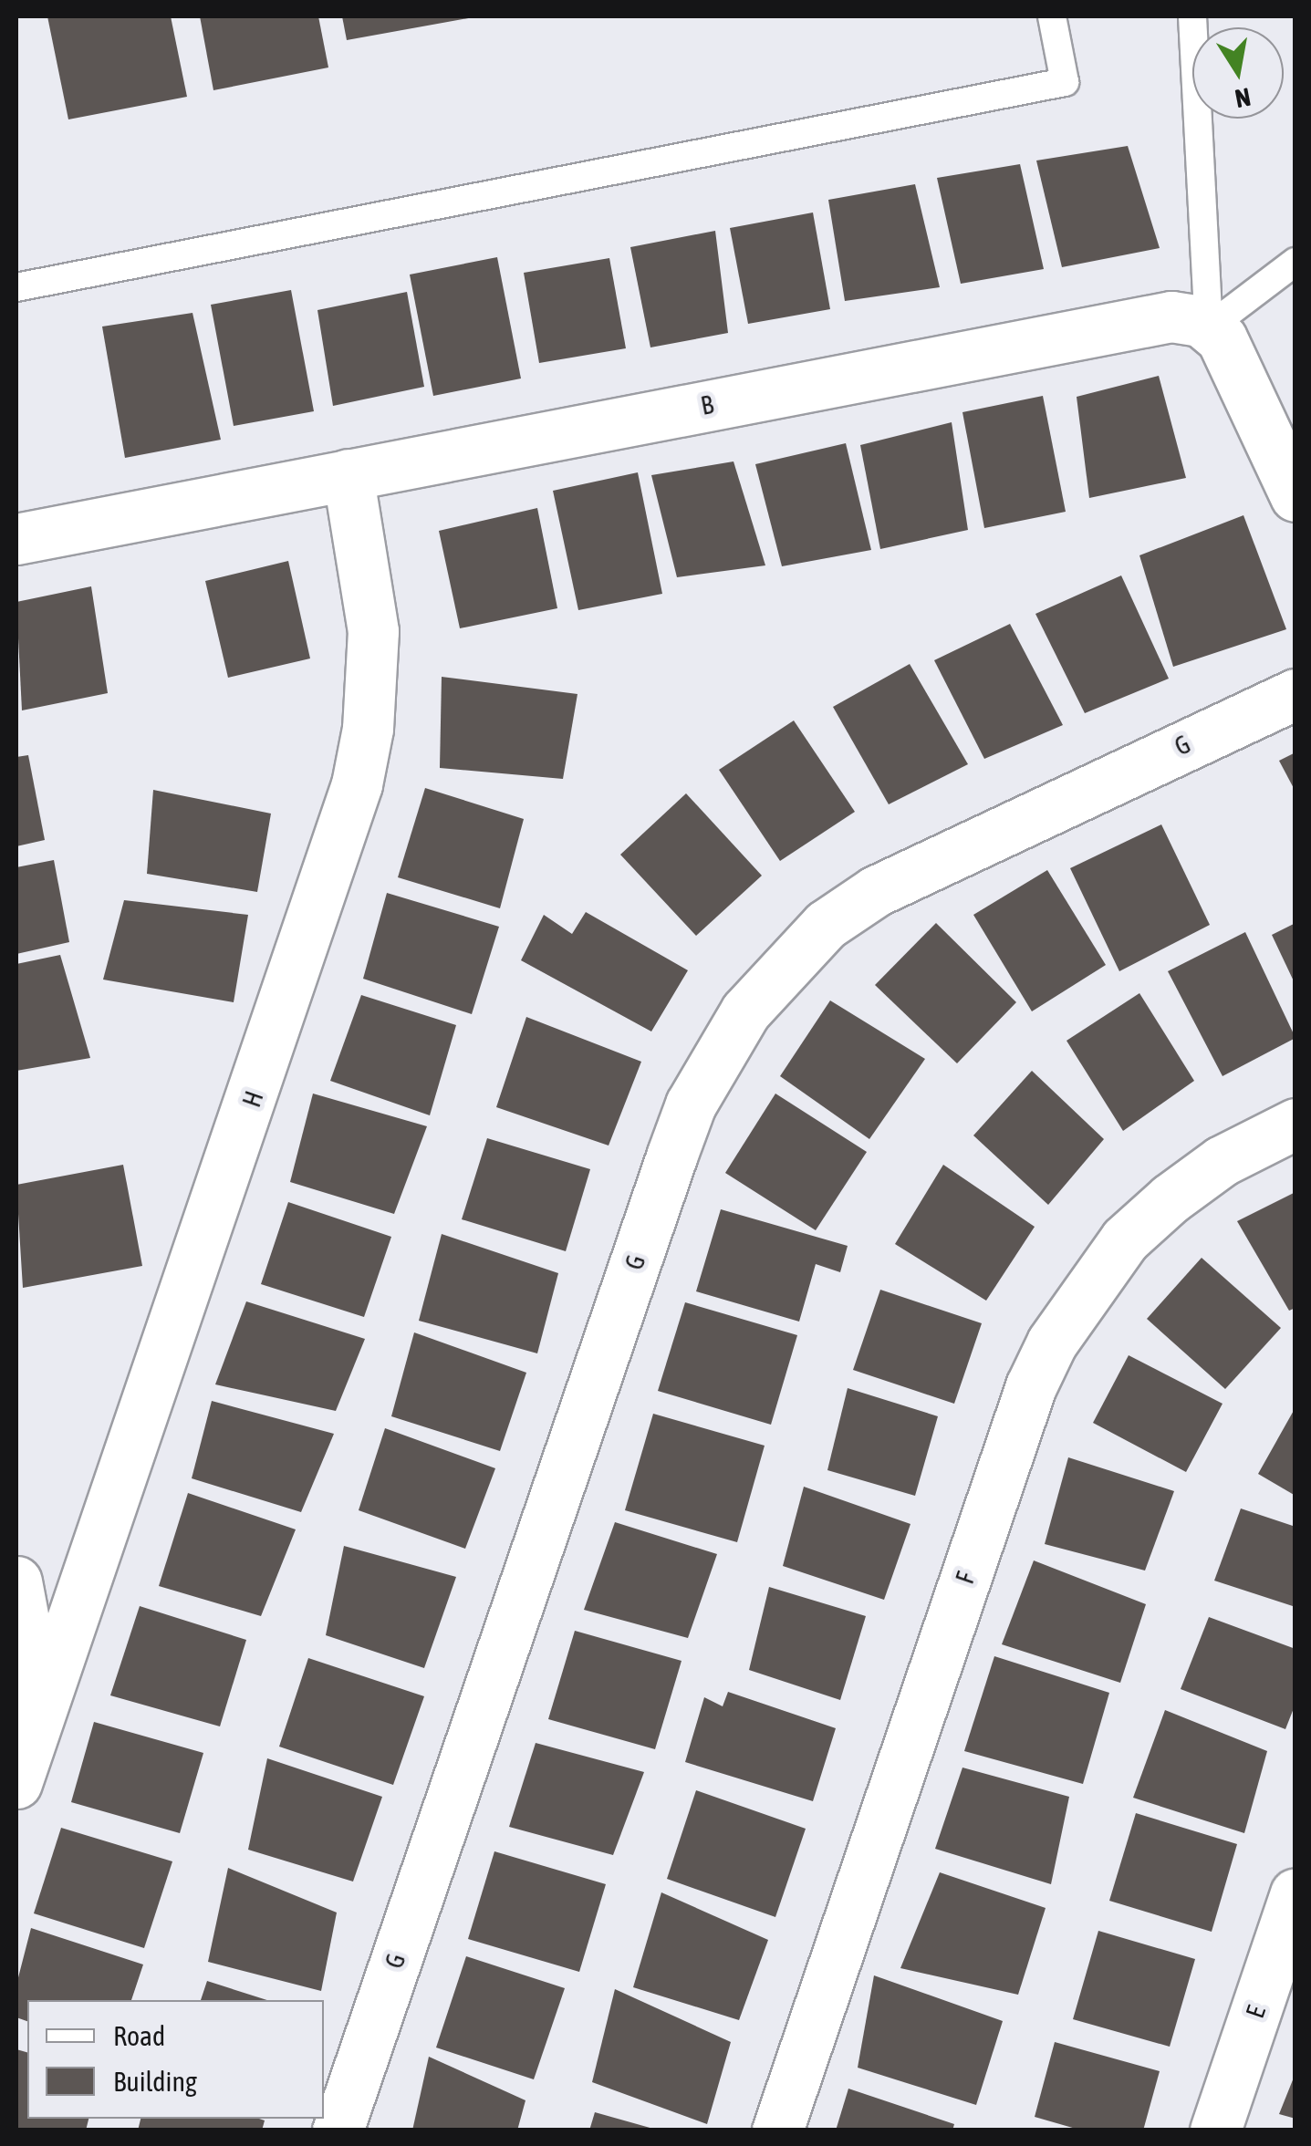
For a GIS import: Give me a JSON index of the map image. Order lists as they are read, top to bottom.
{
  "streets": {
    "street": [
      "B",
      "G",
      "H",
      "F",
      "E"
    ]
  },
  "crossings": [
    ["B", "H"]
  ],
  "legend": ["Road", "Building"],
  "north": "bottom"
}
